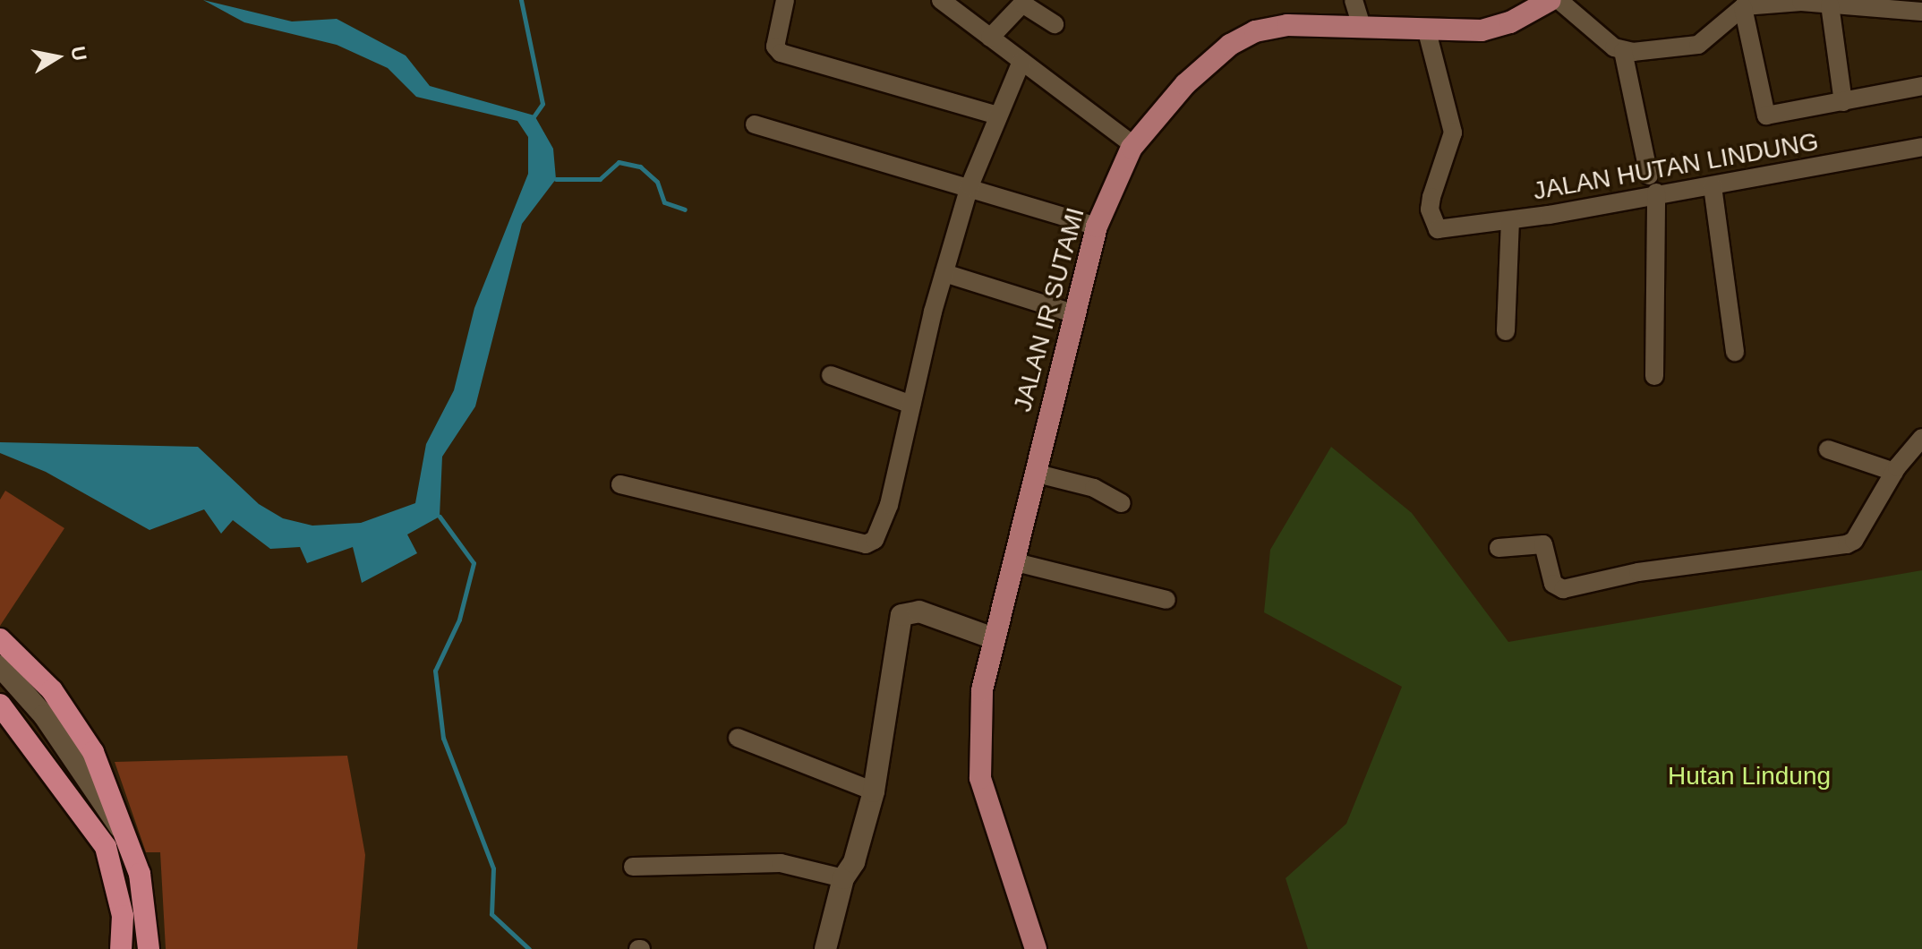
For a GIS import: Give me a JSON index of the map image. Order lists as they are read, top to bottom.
{
  "streets": {
    "main road": ["JALAN IR SUTAMI"],
    "street": ["JALAN HUTAN LINDUNG"]
  },
  "crossings": [
    ["JALAN HUTAN LINDUNG", "JALAN IR SUTAMI"]
  ],
  "parks": ["Hutan Lindung"],
  "north": "right"
}
